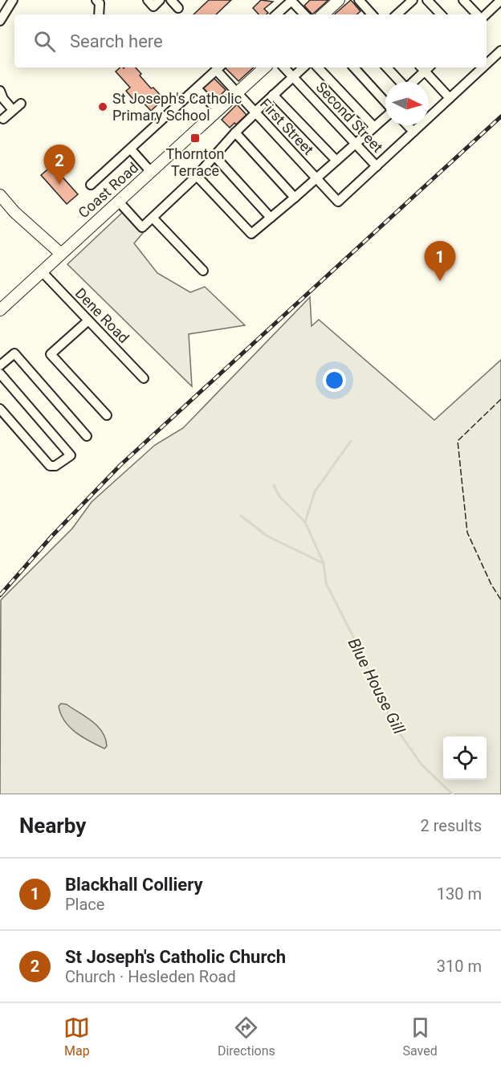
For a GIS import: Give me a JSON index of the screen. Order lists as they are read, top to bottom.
{
  "streets": {
    "main road": ["Coast Road"],
    "street": ["Second Street", "First Street", "Dene Road"]
  },
  "crossings": [
    ["Second Street", "First Street"],
    ["First Street", "Coast Road"],
    ["Coast Road", "Dene Road"]
  ],
  "water": ["Blue House Gill"],
  "places": {
    "other": ["St Joseph's Catholic Primary School"],
    "transit": ["Thornton Terrace"]
  },
  "north": "right",
  "page": {
    "search": "Search here",
    "pins": ["2", "1"],
    "heading": ["Nearby", "2 results"],
    "list": [
      {
        "mark": "1",
        "name": "Blackhall Colliery",
        "note": "Place",
        "value": "130 m"
      },
      {
        "mark": "2",
        "name": "St Joseph's Catholic Church",
        "note": "Church · Hesleden Road",
        "value": "310 m"
      }
    ],
    "nav": ["Map", "Directions", "Saved"]
  }
}
